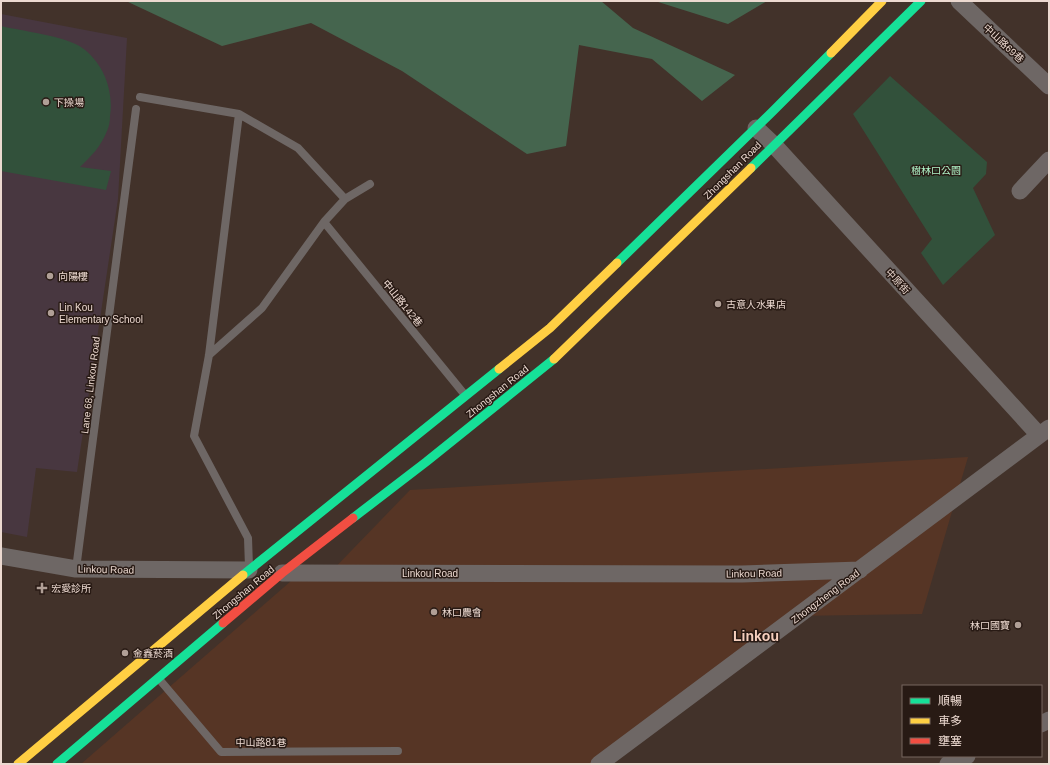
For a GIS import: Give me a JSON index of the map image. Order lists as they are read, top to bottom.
{
  "streets": {
    "main road": ["Zhongshan Road"],
    "street": [
      "中山路69巷",
      "中原街",
      "Linkou Road",
      "Zhongzheng Road"
    ],
    "lane": ["中山路142巷", "Lane 68, Linkou Road", "中山路81巷"]
  },
  "crossings": [
    ["Zhongshan Road", "中原街"],
    ["Zhongshan Road", "中山路142巷"],
    ["Zhongshan Road", "Linkou Road"],
    ["Zhongshan Road", "中山路81巷"],
    ["中原街", "Zhongzheng Road"],
    ["Lane 68, Linkou Road", "Linkou Road"],
    ["Linkou Road", "Zhongzheng Road"]
  ],
  "districts": ["Linkou"],
  "parks": ["樹林口公園"],
  "places": {
    "other": [
      "下操場",
      "向陽樓",
      "古意人水果店",
      "Lin Kou Elementary School",
      "林口農會",
      "林口國寶",
      "金鑫菸酒"
    ],
    "health": ["宏愛診所"]
  },
  "legend": ["順暢", "車多", "壅塞"]
}
